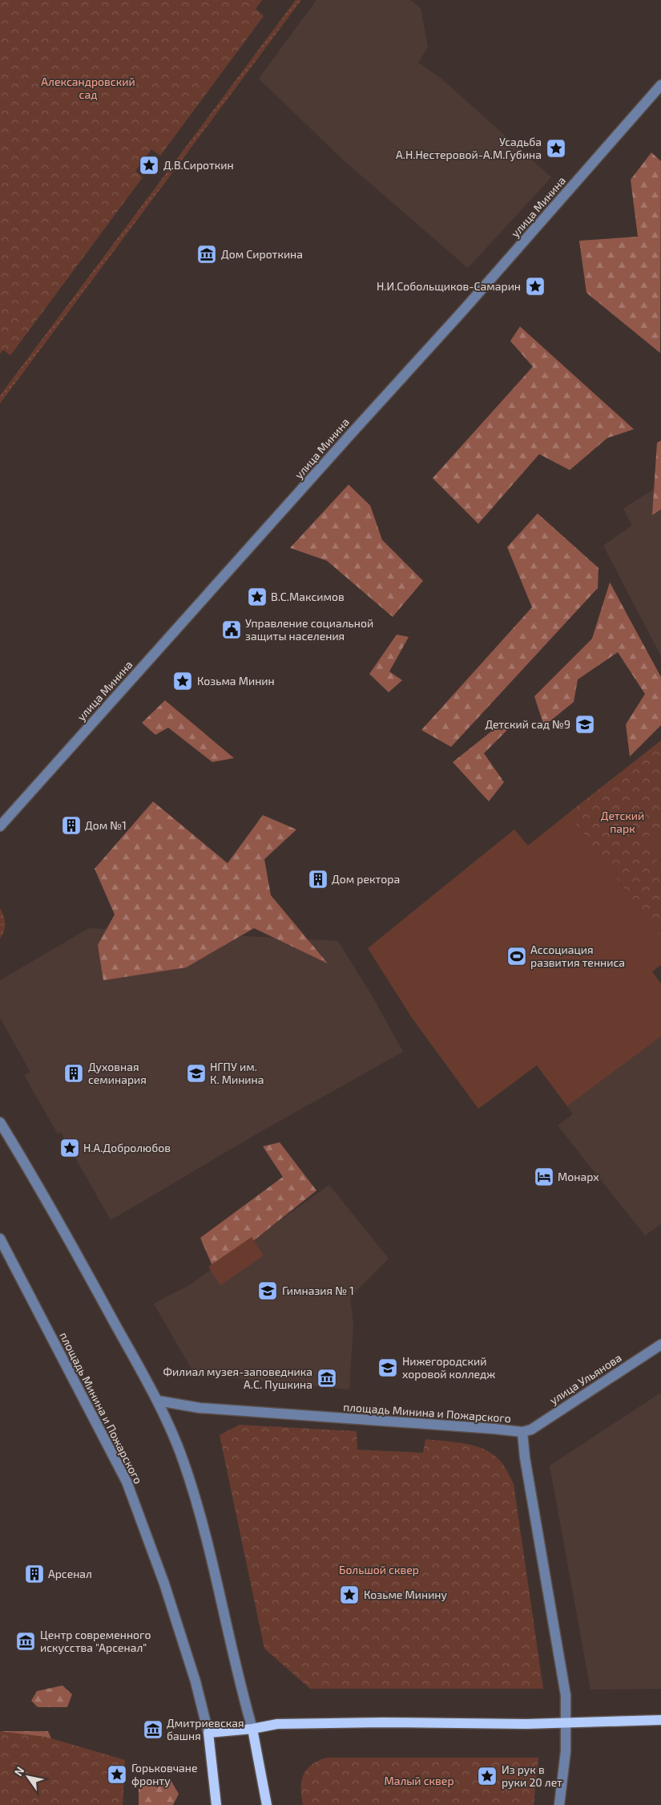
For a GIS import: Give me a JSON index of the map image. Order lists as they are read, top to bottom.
{
  "streets": {
    "main road": ["площадь Минина и Пожарского"],
    "street": ["улица Минина", "улица Ульянова"]
  },
  "crossings": [
    ["улица Ульянова", "площадь Минина и Пожарского"]
  ],
  "parks": [
    "Александровский сад",
    "Детский парк",
    "Большой сквер",
    "Малый сквер"
  ],
  "places": {
    "place": [
      "Усадьба А.Н.Нестеровой-А.М.Губина",
      "Д.В.Сироткин",
      "Н.И.Собольщиков-Самарин",
      "В.С.Максимов",
      "Козьма Минин",
      "Н.А.Добролюбов",
      "Козьме Минину",
      "Горьковчане фронту",
      "Из рук в руки 20 лет"
    ],
    "museum": [
      "Дом Сироткина",
      "Филиал музея-заповедника А.С. Пушкина",
      "Центр современного искусства \"Арсенал\"",
      "Дмитриевская башня"
    ],
    "public building": ["Управление социальной защиты населения"],
    "school or university": [
      "Детский сад №9",
      "НГПУ им. К. Минина",
      "Гимназия № 1",
      "Нижегородский хоровой колледж"
    ],
    "building": [
      "Дом №1",
      "Дом ректора",
      "Духовная семинария",
      "Арсенал"
    ],
    "sports": ["Ассоциация развития тенниса"],
    "hotel": ["Монарх"]
  },
  "north": "top left"
}
